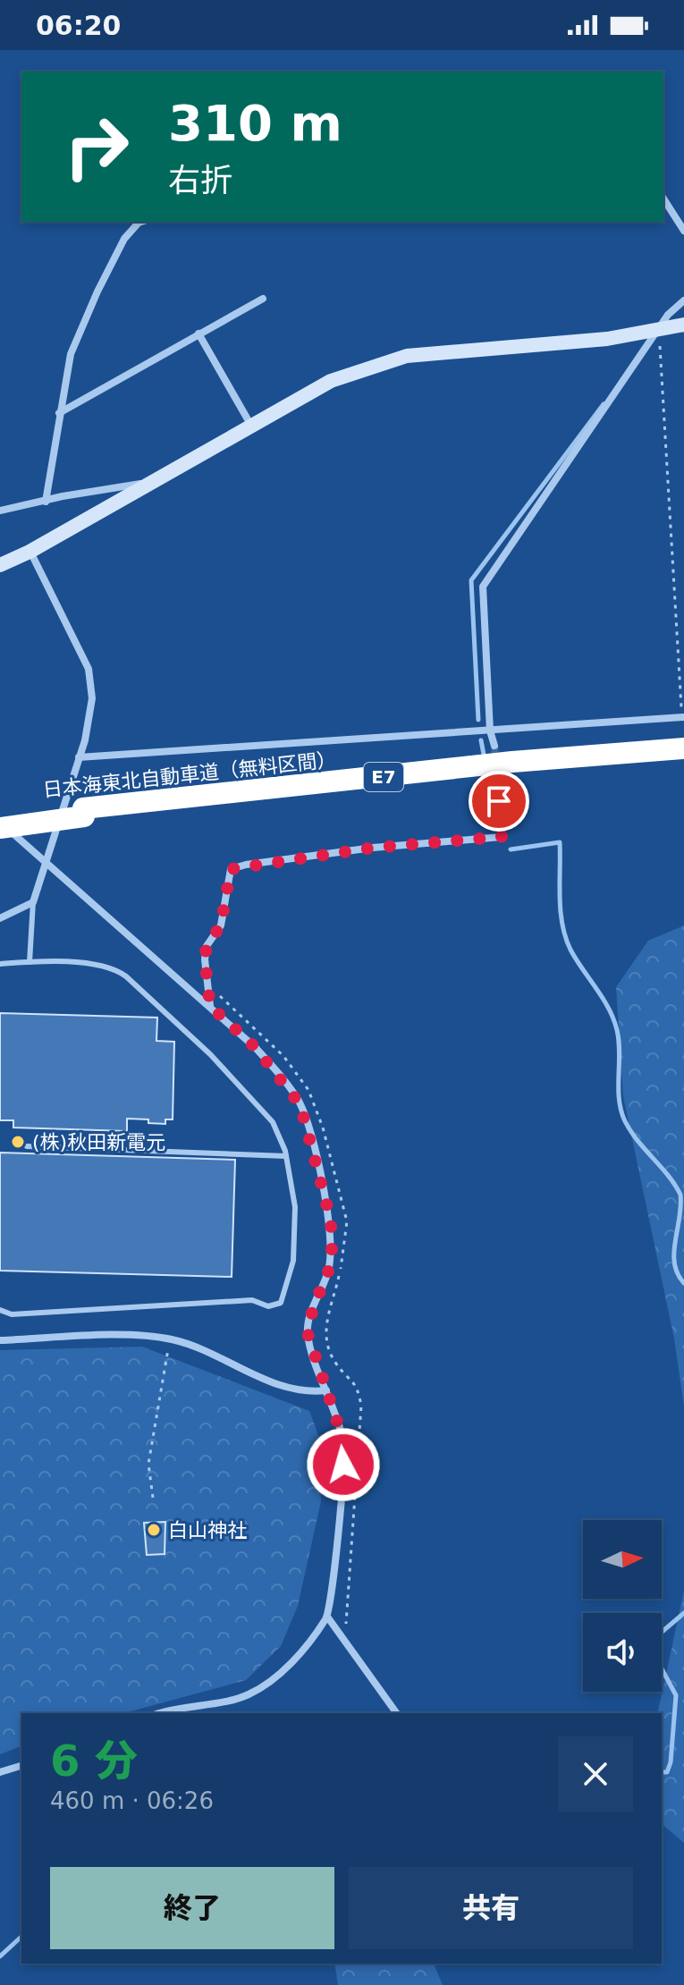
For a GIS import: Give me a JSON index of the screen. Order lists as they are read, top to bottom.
{
  "streets": {
    "highway": ["日本海東北自動車道（無料区間）", "E7"]
  },
  "places": ["(株)秋田新電元", "白山神社"],
  "north": "right",
  "page": {
    "status": "06:20",
    "turn": ["310 m", "右折"],
    "heading": ["6 分", "460 m · 06:26"],
    "buttons": ["終了", "共有"]
  }
}
